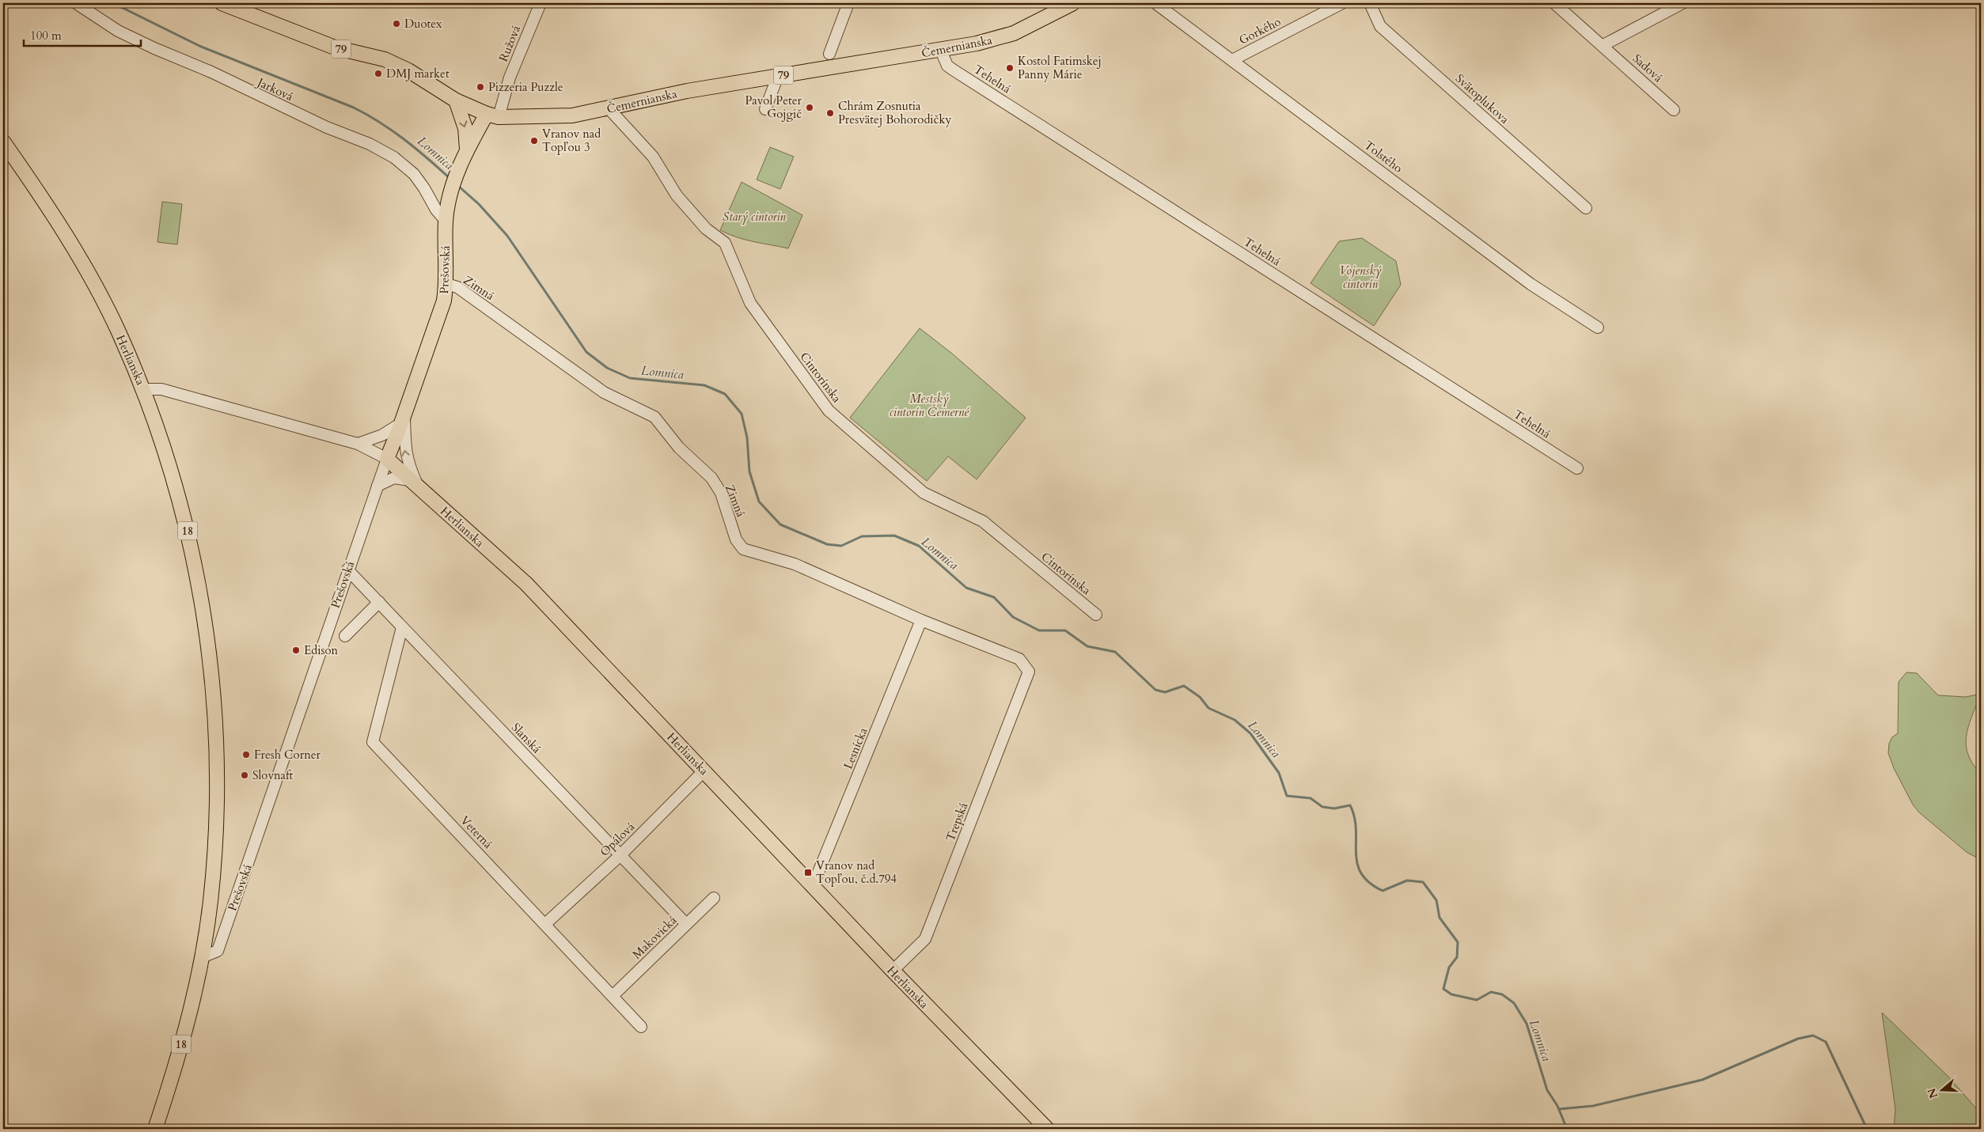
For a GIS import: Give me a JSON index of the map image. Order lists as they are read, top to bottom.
{
  "streets": {
    "main road": [
      "Čemernianska",
      "79",
      "Prešovská",
      "Herlianska",
      "18"
    ],
    "street": [
      "Gorkého",
      "Ružová",
      "Sadová",
      "Tehelná",
      "Jarková",
      "Svätoplukova",
      "Tolstého",
      "Zimná",
      "Cintorínska",
      "Slanská",
      "Lesnícka",
      "Trepská",
      "Veterná",
      "Opálová",
      "Makovická"
    ]
  },
  "crossings": [
    ["Gorkého", "Tolstého"],
    ["Ružová", "Čemernianska"],
    ["Ružová", "Prešovská"],
    ["Čemernianska", "Tehelná"],
    ["Čemernianska", "Prešovská"],
    ["Čemernianska", "Cintorínska"],
    ["Jarková", "Prešovská"],
    ["Prešovská", "Zimná"],
    ["Prešovská", "Herlianska"],
    ["Prešovská", "18"],
    ["Prešovská", "Slanská"],
    ["Zimná", "Lesnícka"],
    ["Zimná", "Trepská"],
    ["Herlianska", "18"],
    ["Herlianska", "Lesnícka"],
    ["Herlianska", "Trepská"],
    ["Herlianska", "Opálová"],
    ["Slanská", "Veterná"],
    ["Slanská", "Opálová"],
    ["Slanská", "Makovická"],
    ["Veterná", "Opálová"],
    ["Veterná", "Makovická"]
  ],
  "water": ["Lomnica"],
  "parks": ["Starý cintorín", "Vojenský cintorín", "Mestský cintorín Čemerné"],
  "places": {
    "other": [
      "Duotex",
      "Kostol Fatimskej Panny Márie",
      "DMJ market",
      "Pizzeria Puzzle",
      "Pavol Peter Gojgič",
      "Chrám Zosnutia Presvätej Bohorodičky",
      "Vranov nad Topľou 3",
      "Edison",
      "Fresh Corner",
      "Slovnaft"
    ],
    "transit": ["Vranov nad Topľou, č.d.794"]
  },
  "scale_bar": "100 m",
  "north": "left"
}
